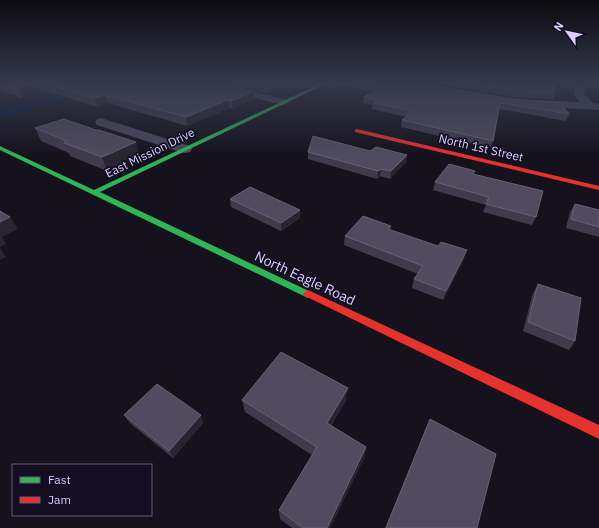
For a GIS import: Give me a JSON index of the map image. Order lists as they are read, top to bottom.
{
  "streets": {
    "street": ["North 1st Street", "East Mission Drive", "North Eagle Road"]
  },
  "crossings": [
    ["East Mission Drive", "North Eagle Road"]
  ],
  "legend": ["Fast", "Jam"],
  "north": "top left"
}
